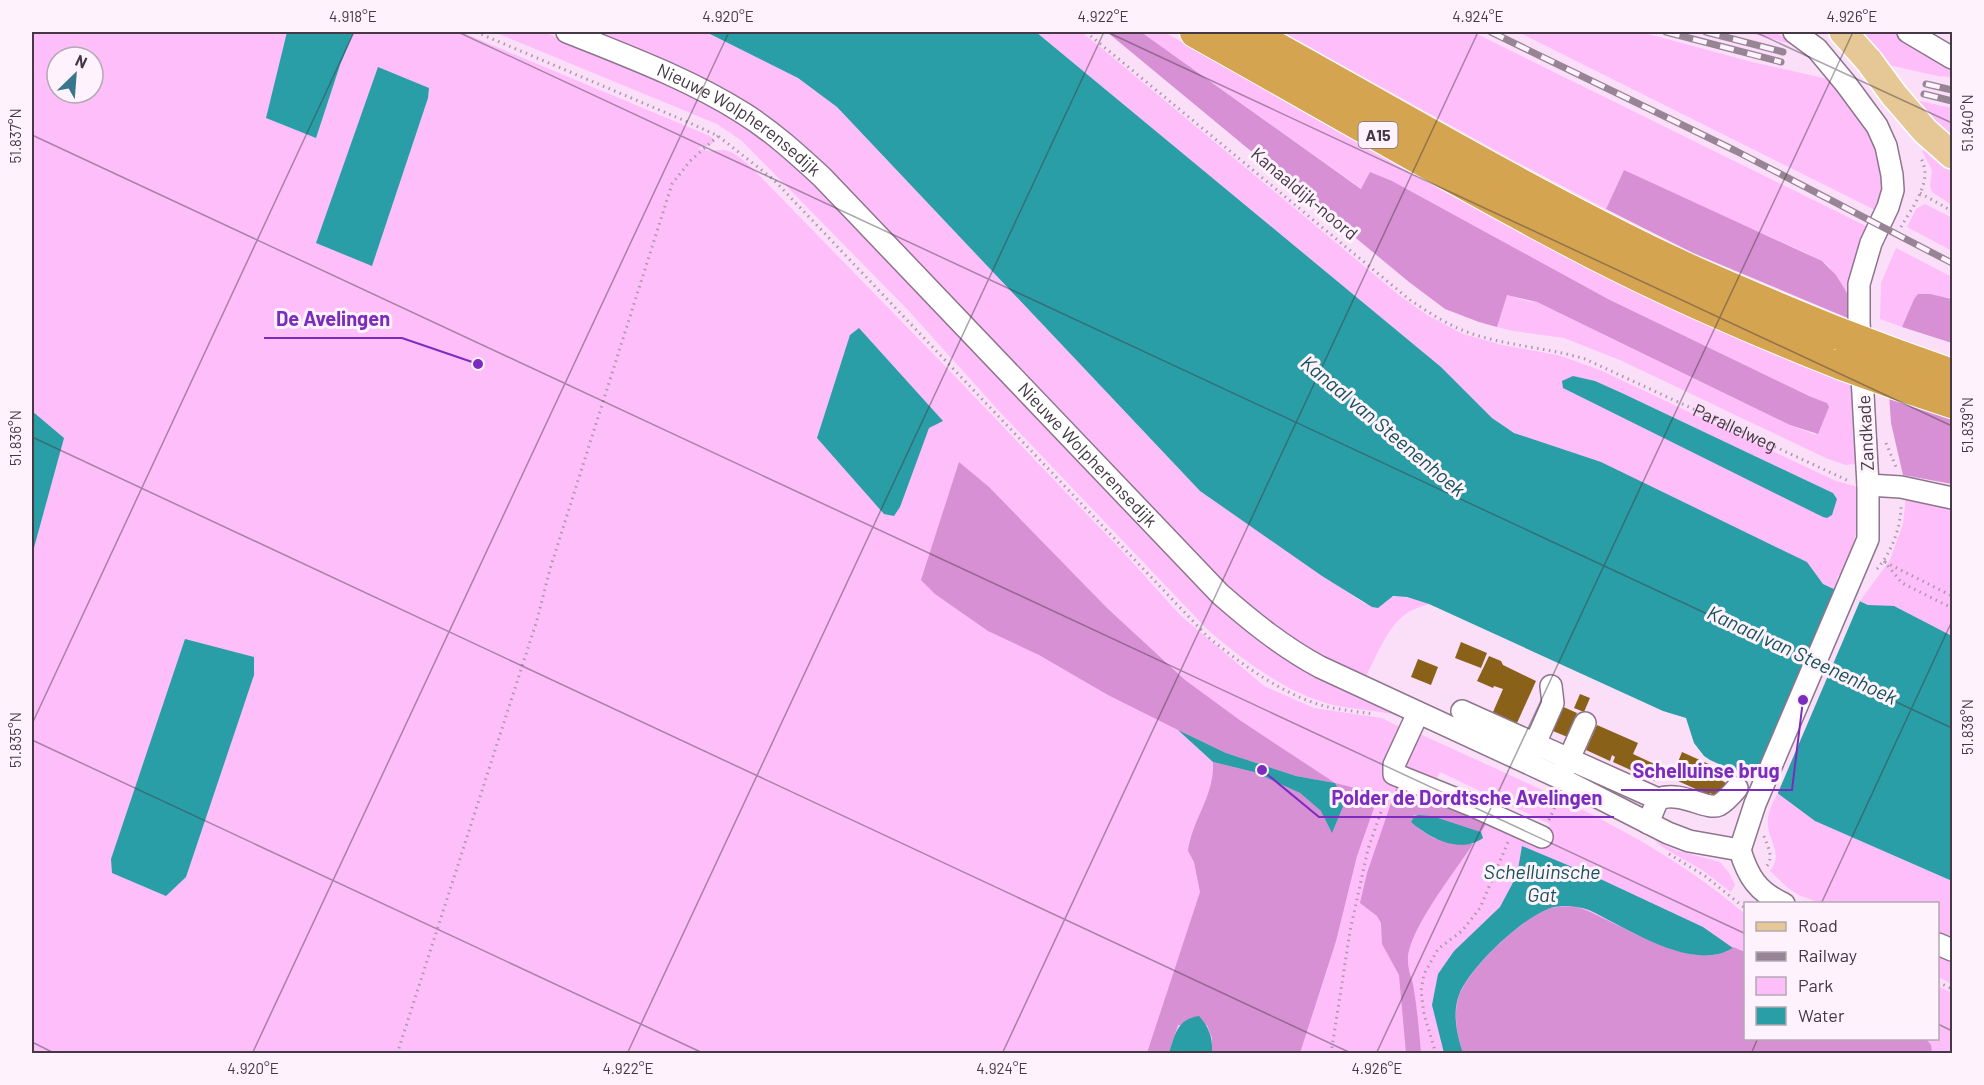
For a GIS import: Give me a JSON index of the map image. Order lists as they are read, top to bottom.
{
  "streets": {
    "highway": ["A15"],
    "street": ["Nieuwe Wolpherensedijk", "Zandkade"],
    "path": ["Kanaaldijk-noord", "Parallelweg"]
  },
  "crossings": [
    ["Nieuwe Wolpherensedijk", "Zandkade"],
    ["Kanaaldijk-noord", "Parallelweg"],
    ["Parallelweg", "Zandkade"]
  ],
  "water": ["Kanaal van Steenenhoek", "Schelluinsche Gat"],
  "places": ["De Avelingen", "Schelluinse brug", "Polder de Dordtsche Avelingen"],
  "legend": [
    "Road",
    "Railway",
    "Park",
    "Water"
  ],
  "north": "top right",
  "coordinates": [
    "4.918°E",
    "4.920°E",
    "4.922°E",
    "4.924°E",
    "4.926°E",
    "51.840°N",
    "51.837°N",
    "51.839°N",
    "51.836°N",
    "51.838°N",
    "51.835°N"
  ]
}
